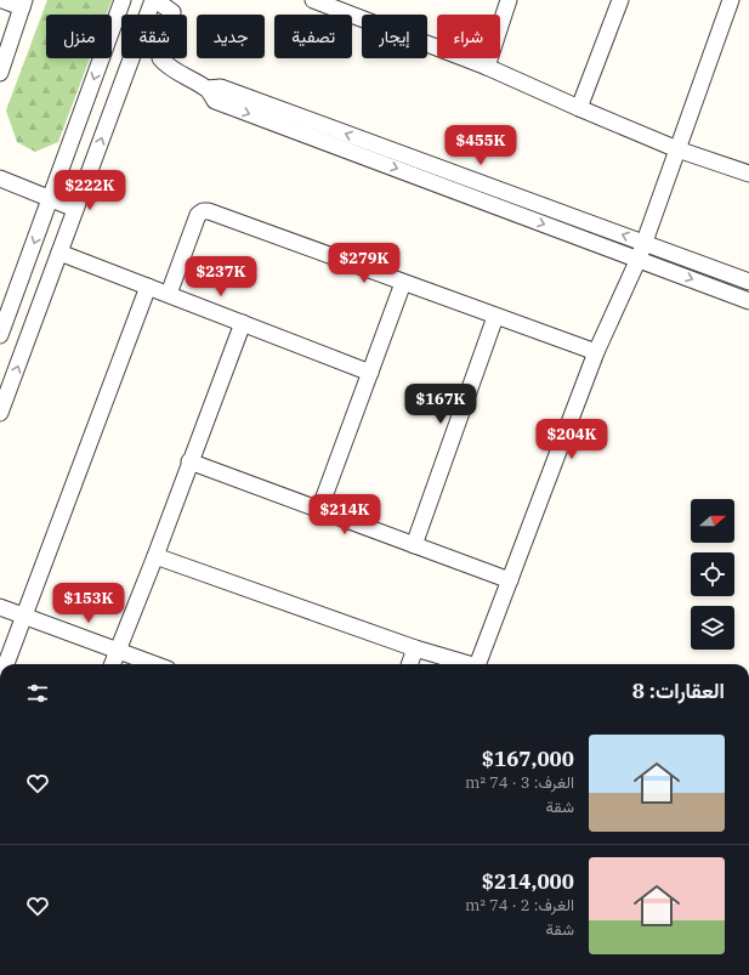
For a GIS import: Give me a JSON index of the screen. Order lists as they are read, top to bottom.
{
  "north": "right",
  "page": {
    "chip": [
      "شراء",
      "إيجار",
      "تصفية",
      "جديد",
      "شقة",
      "منزل"
    ],
    "price": [
      "$455K",
      "$222K",
      "$279K",
      "$237K",
      "$167K",
      "$204K",
      "$214K",
      "$153K"
    ],
    "heading": "العقارات: 8",
    "list": [
      {
        "name": "$167,000",
        "note": "الغرف: 3 · 74 m² · شقة"
      },
      {
        "name": "$214,000",
        "note": "الغرف: 2 · 74 m² · شقة"
      }
    ]
  }
}
